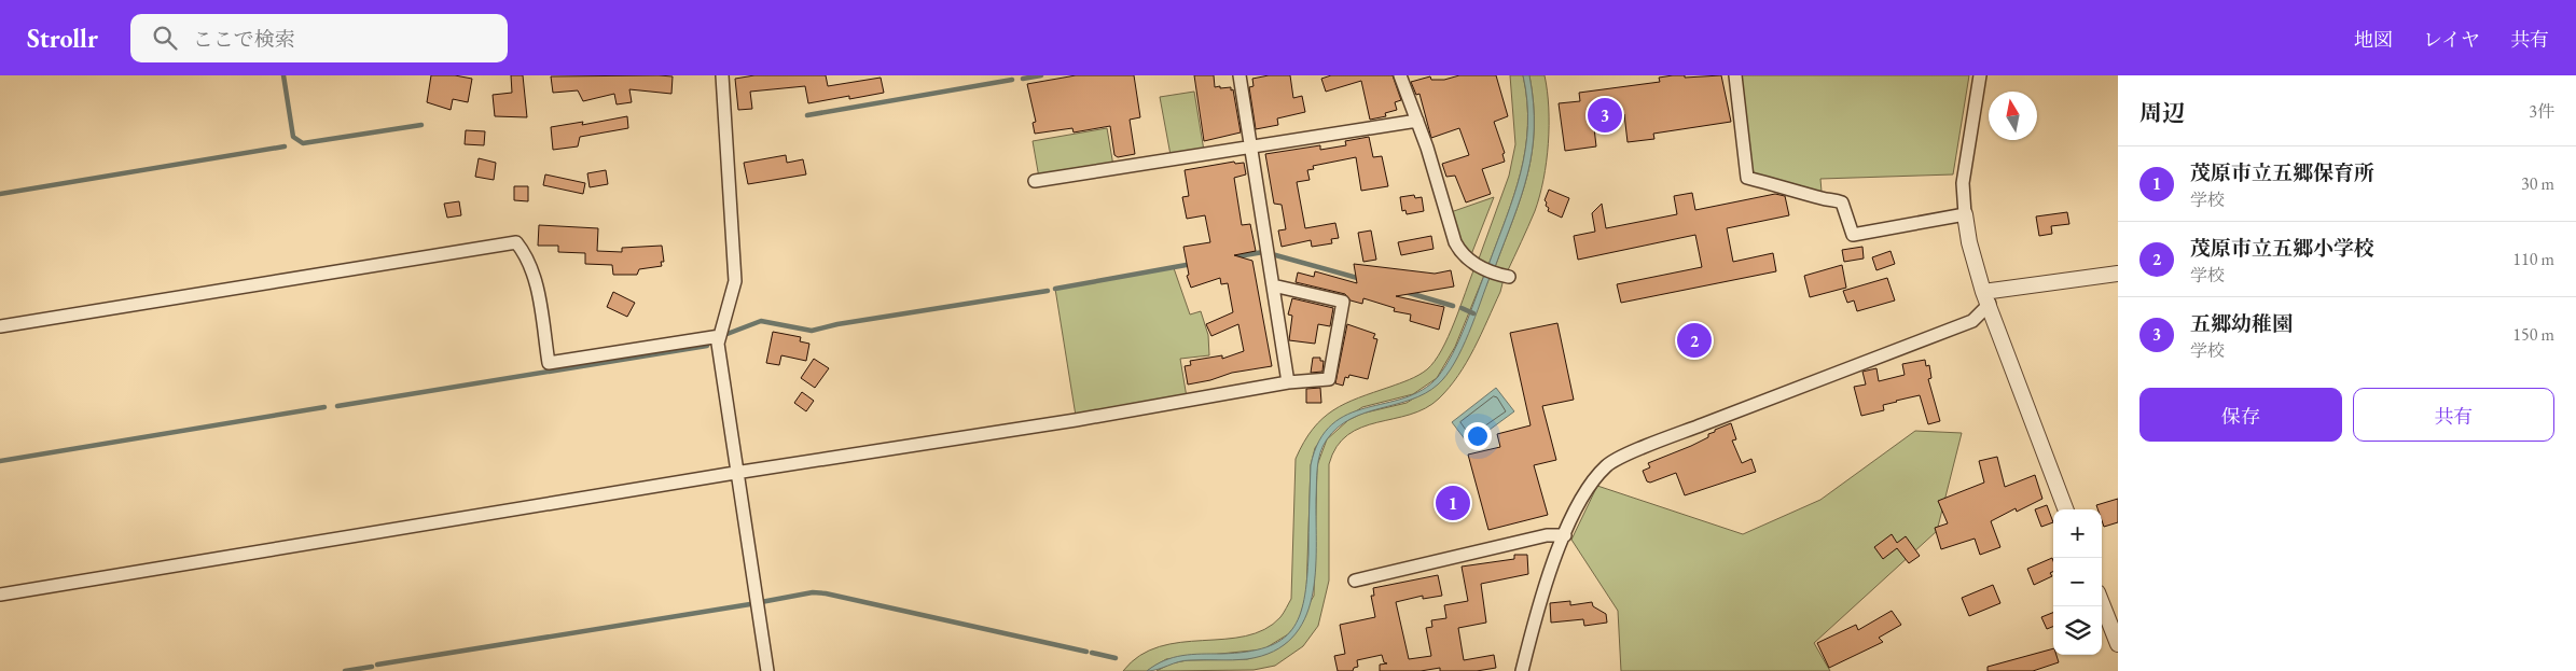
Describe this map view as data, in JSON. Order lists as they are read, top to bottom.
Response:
{
  "north": "top",
  "page": {
    "header": "Strollr",
    "search": "ここで検索",
    "nav": ["地図", "レイヤ", "共有"],
    "heading": ["周辺", "3件"],
    "pins": ["3", "2", "1"],
    "list": [
      {
        "mark": "1",
        "name": "茂原市立五郷保育所",
        "note": "学校",
        "value": "30 m"
      },
      {
        "mark": "2",
        "name": "茂原市立五郷小学校",
        "note": "学校",
        "value": "110 m"
      },
      {
        "mark": "3",
        "name": "五郷幼稚園",
        "note": "学校",
        "value": "150 m"
      }
    ],
    "buttons": ["保存", "共有"],
    "map_buttons": ["+", "−"]
  }
}
